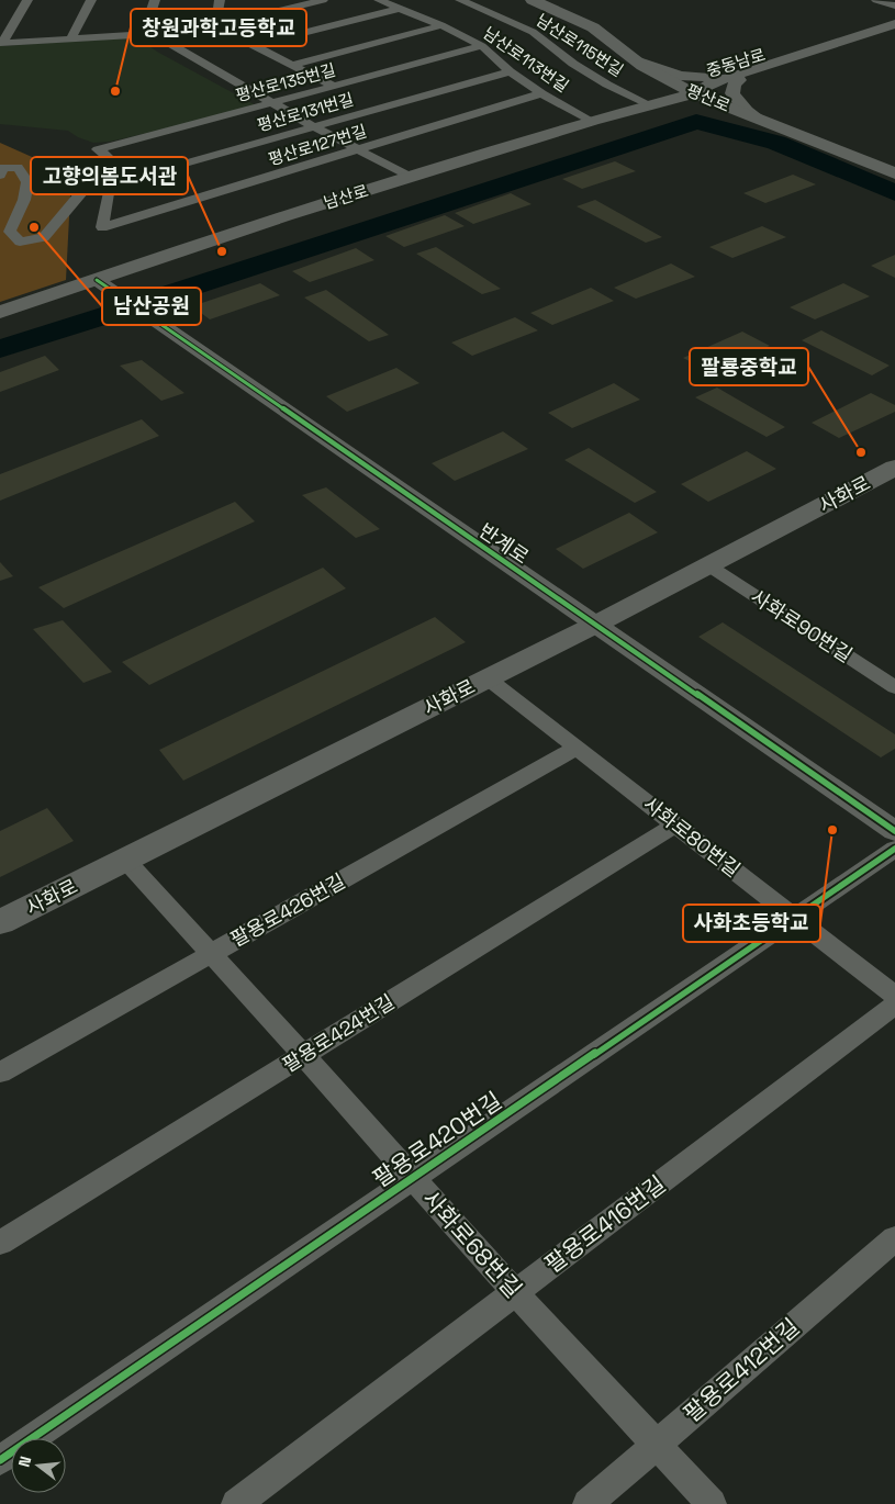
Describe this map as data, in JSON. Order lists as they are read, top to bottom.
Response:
{
  "streets": {
    "main road": ["평산로", "남산로", "사화로"],
    "street": [
      "남산로115번길",
      "남산로113번길",
      "중동남로",
      "평산로135번길",
      "평산로131번길",
      "평산로127번길",
      "반계로",
      "사화로90번길",
      "사화로80번길",
      "팔용로426번길",
      "팔용로424번길",
      "팔용로420번길",
      "팔용로416번길",
      "사화로68번길",
      "팔용로412번길"
    ]
  },
  "crossings": [
    ["남산로115번길", "남산로"],
    ["남산로113번길", "평산로135번길"],
    ["남산로113번길", "평산로131번길"],
    ["남산로113번길", "평산로127번길"],
    ["남산로113번길", "남산로"],
    ["중동남로", "평산로"],
    ["중동남로", "남산로"],
    ["평산로", "남산로"],
    ["평산로131번길", "평산로127번길"],
    ["남산로", "반계로"],
    ["사화로", "반계로"],
    ["사화로", "사화로90번길"],
    ["사화로", "사화로80번길"],
    ["사화로", "사화로68번길"],
    ["사화로80번길", "팔용로426번길"],
    ["사화로80번길", "팔용로424번길"],
    ["사화로80번길", "팔용로420번길"],
    ["팔용로426번길", "사화로68번길"],
    ["팔용로424번길", "사화로68번길"],
    ["팔용로420번길", "사화로68번길"],
    ["팔용로416번길", "사화로68번길"],
    ["사화로68번길", "팔용로412번길"]
  ],
  "places": [
    "창원과학고등학교",
    "남산공원",
    "고향의봄도서관",
    "팔룡중학교",
    "사화초등학교"
  ],
  "north": "left"
}
